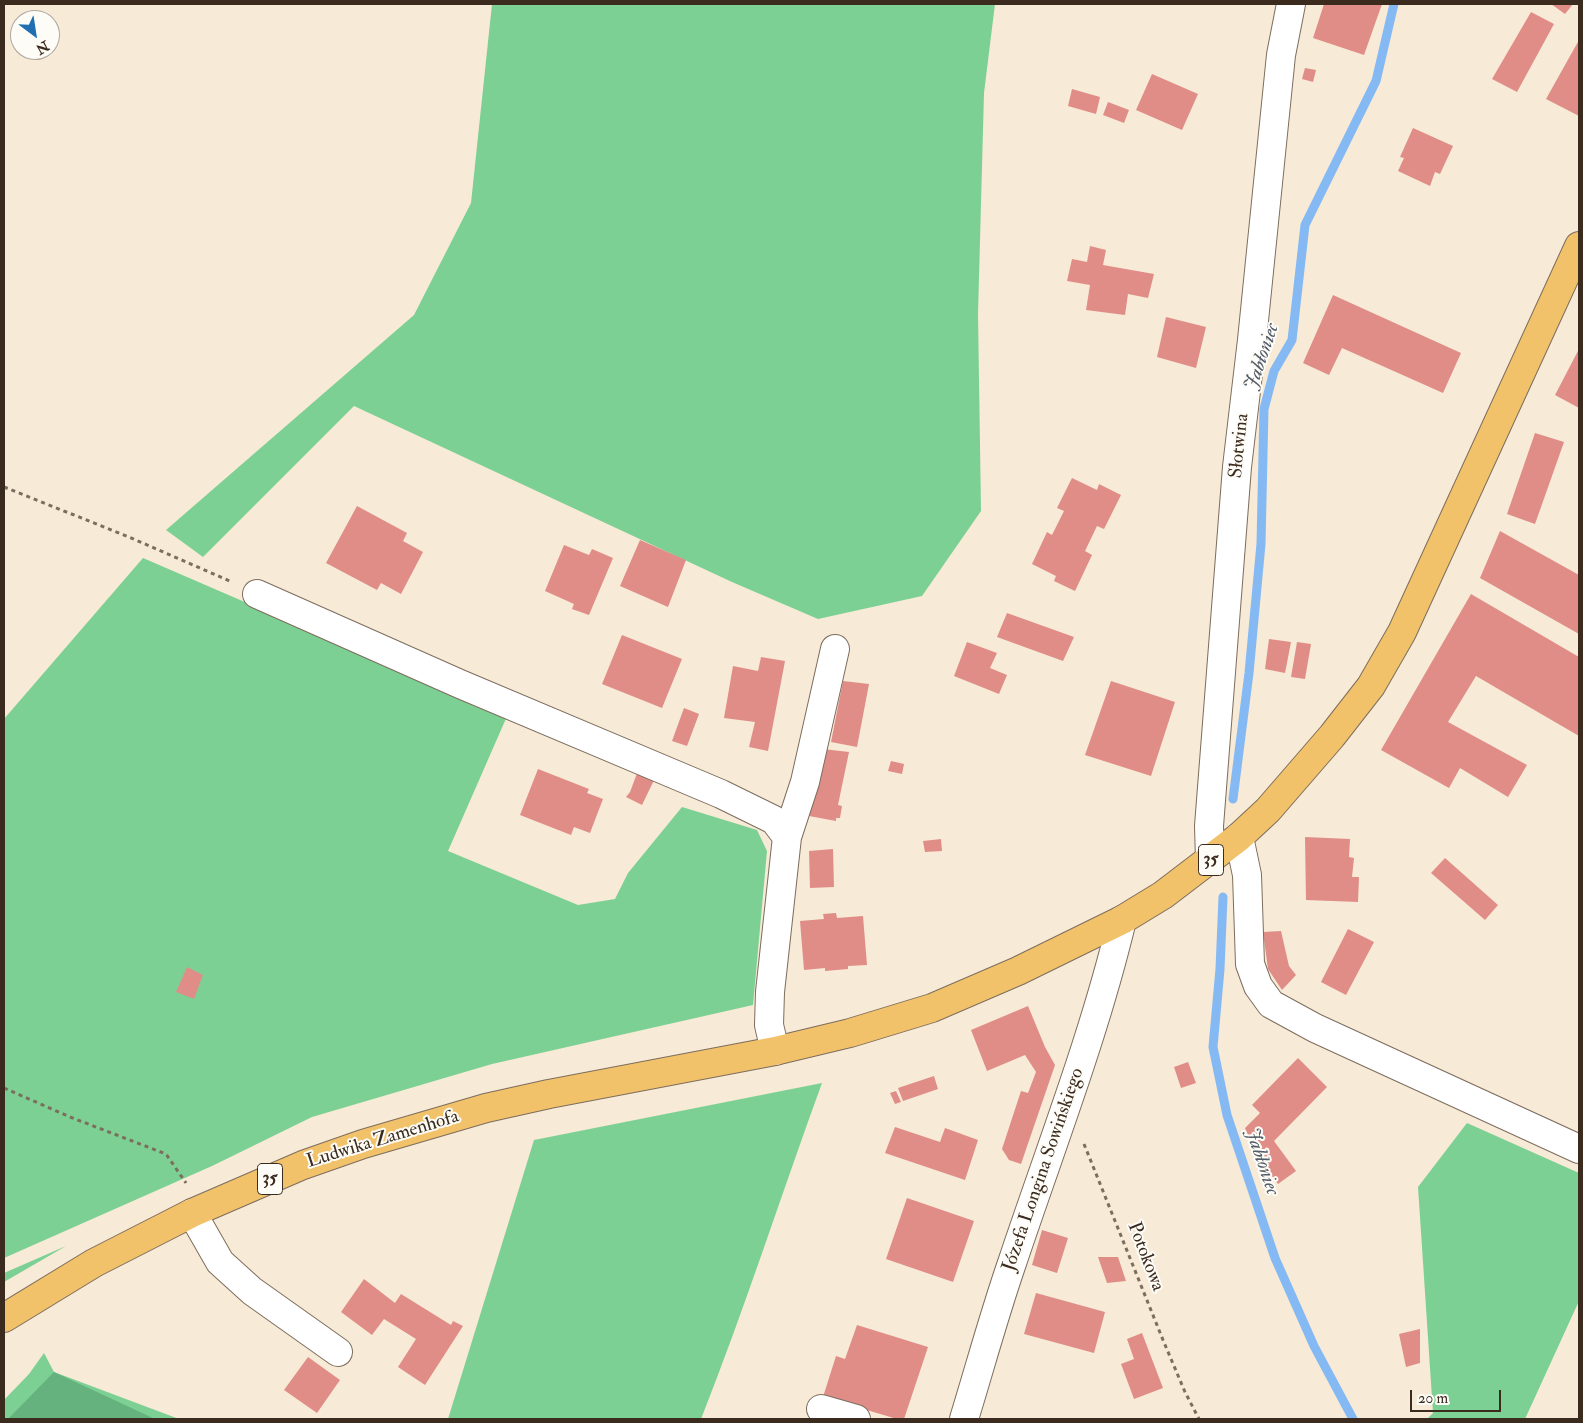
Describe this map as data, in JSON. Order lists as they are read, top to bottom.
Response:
{
  "streets": {
    "main road": ["35", "Ludwika Zamenhofa"],
    "street": ["Słotwina", "Józefa Longina Sowińskiego"],
    "path": ["Potokowa"]
  },
  "crossings": [
    ["Słotwina", "35"],
    ["35", "Ludwika Zamenhofa"],
    ["35", "Józefa Longina Sowińskiego"],
    ["Józefa Longina Sowińskiego", "Potokowa"]
  ],
  "water": ["Jabłoniec"],
  "scale_bar": "20 m",
  "north": "bottom right"
}
